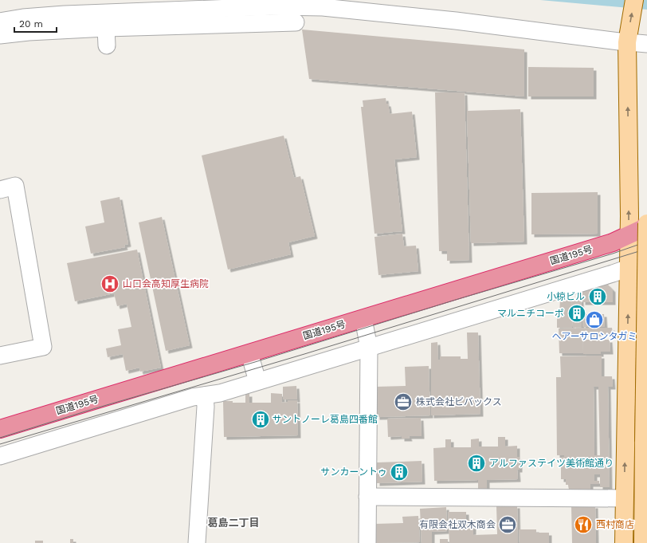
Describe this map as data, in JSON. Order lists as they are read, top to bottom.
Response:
{
  "streets": {
    "highway": ["国道195号"]
  },
  "districts": ["葛島二丁目"],
  "places": {
    "hospital": ["山口会高知厚生病院"],
    "building": [
      "小椋ビル",
      "マルニチコーポ",
      "サントノーレ葛島四番館",
      "アルファステイツ美術館通り",
      "サンカーントゥ"
    ],
    "shop": ["ヘアーサロンタガミ"],
    "office": ["株式会社ビバックス", "有限会社双木商会"],
    "restaurant": ["西村商店"]
  },
  "scale_bar": "20 m"
}
